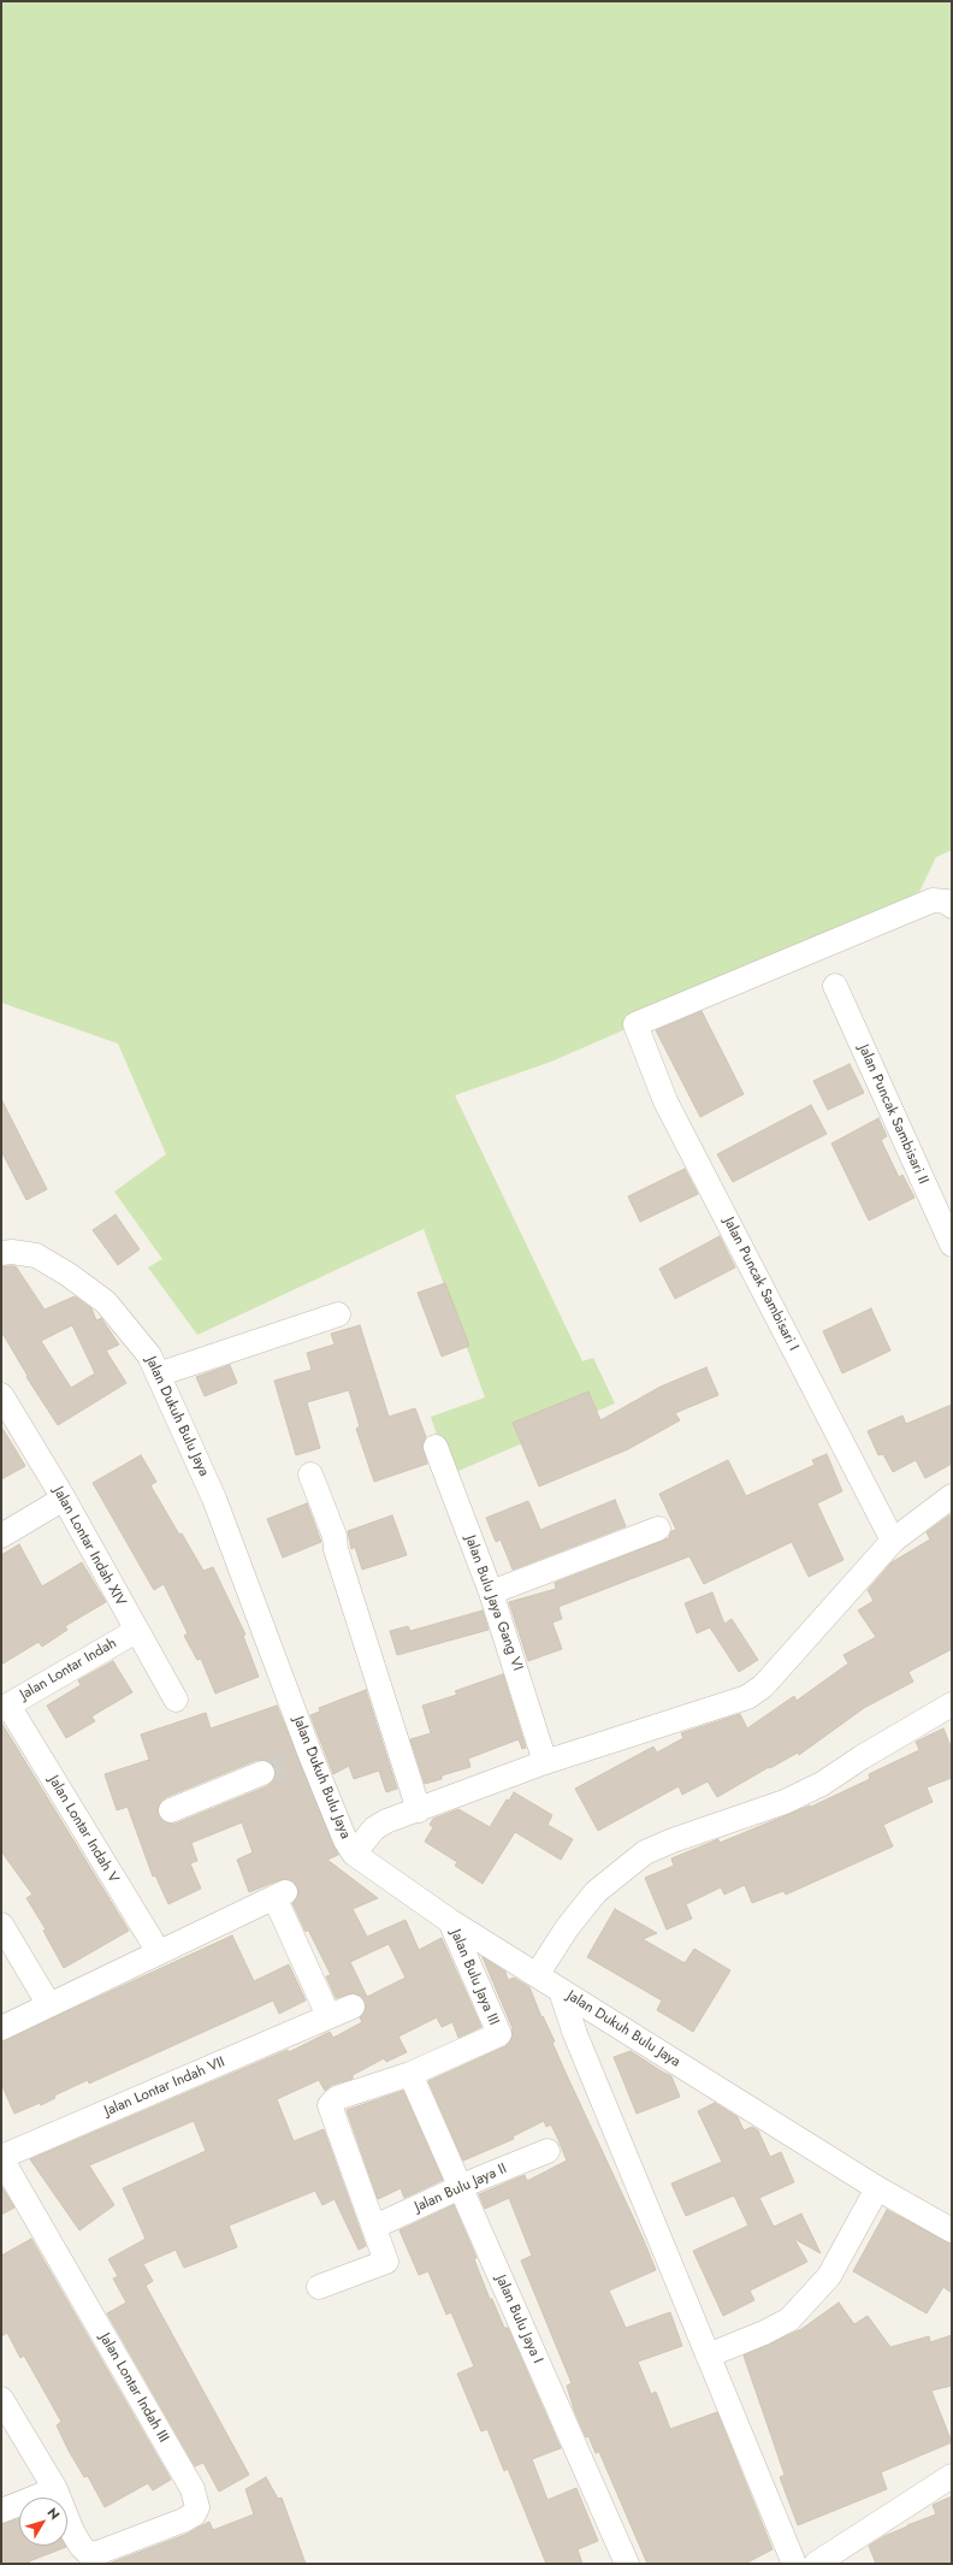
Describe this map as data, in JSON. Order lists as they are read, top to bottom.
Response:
{
  "streets": {
    "street": [
      "Jalan Puncak Sambisari II",
      "Jalan Puncak Sambisari I",
      "Jalan Dukuh Bulu Jaya",
      "Jalan Lontar Indah XIV",
      "Jalan Bulu Jaya Gang VI",
      "Jalan Lontar Indah",
      "Jalan Lontar Indah V",
      "Jalan Bulu Jaya III",
      "Jalan Lontar Indah VII",
      "Jalan Bulu Jaya II",
      "Jalan Bulu Jaya I",
      "Jalan Lontar Indah III"
    ]
  },
  "crossings": [
    ["Jalan Dukuh Bulu Jaya", "Jalan Bulu Jaya III"],
    ["Jalan Lontar Indah XIV", "Jalan Lontar Indah"],
    ["Jalan Lontar Indah", "Jalan Lontar Indah V"],
    ["Jalan Bulu Jaya III", "Jalan Bulu Jaya I"],
    ["Jalan Lontar Indah VII", "Jalan Lontar Indah III"],
    ["Jalan Bulu Jaya II", "Jalan Bulu Jaya I"]
  ],
  "north": "top right"
}
